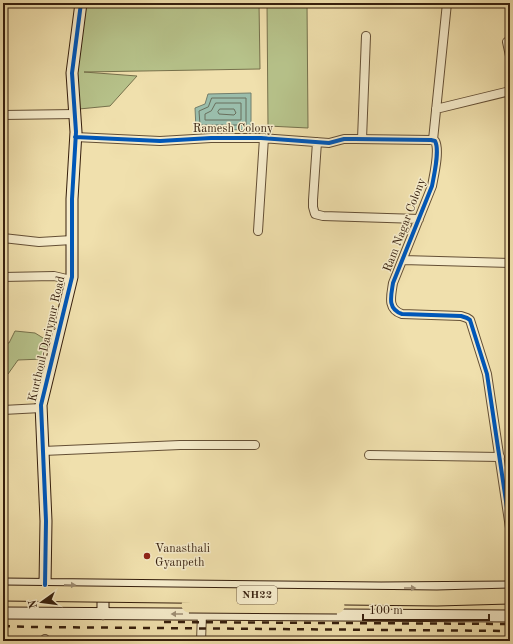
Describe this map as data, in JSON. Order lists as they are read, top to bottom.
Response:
{
  "streets": {
    "highway": ["NH22"],
    "street": ["Ramesh Colony", "Ram Nagar Colony", "Kurthoul-Dariypur Road"]
  },
  "crossings": [
    ["Ramesh Colony", "Ram Nagar Colony"],
    ["Ramesh Colony", "Kurthoul-Dariypur Road"]
  ],
  "places": ["Vanasthali Gyanpeth"],
  "scale_bar": "100 m",
  "north": "left"
}
